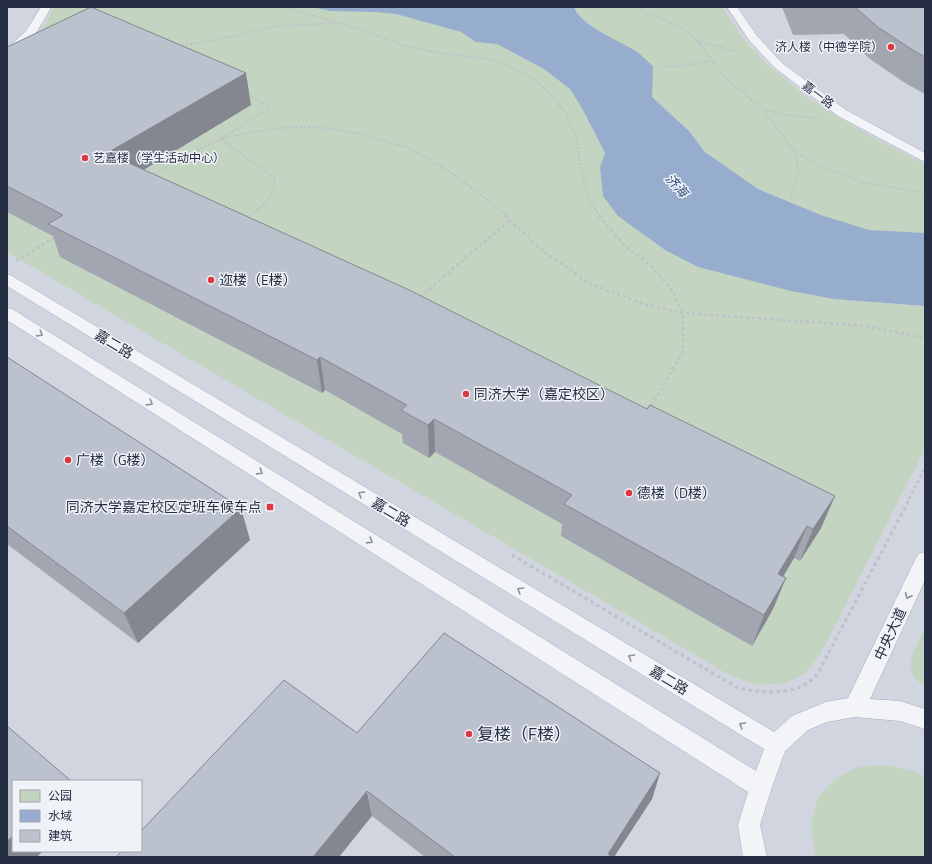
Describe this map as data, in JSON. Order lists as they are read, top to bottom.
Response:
{
  "streets": {
    "lane": ["嘉一路", "嘉二路", "中央大道"]
  },
  "one_way": ["中央大道"],
  "water": ["济海"],
  "places": {
    "other": [
      "济人楼（中德学院）",
      "艺嘉楼（学生活动中心）",
      "迩楼（E楼）",
      "同济大学（嘉定校区）",
      "广楼（G楼）",
      "德楼（D楼）",
      "复楼（F楼）"
    ],
    "transit": ["同济大学嘉定校区定班车候车点"]
  },
  "legend": ["公园", "水域", "建筑"]
}
